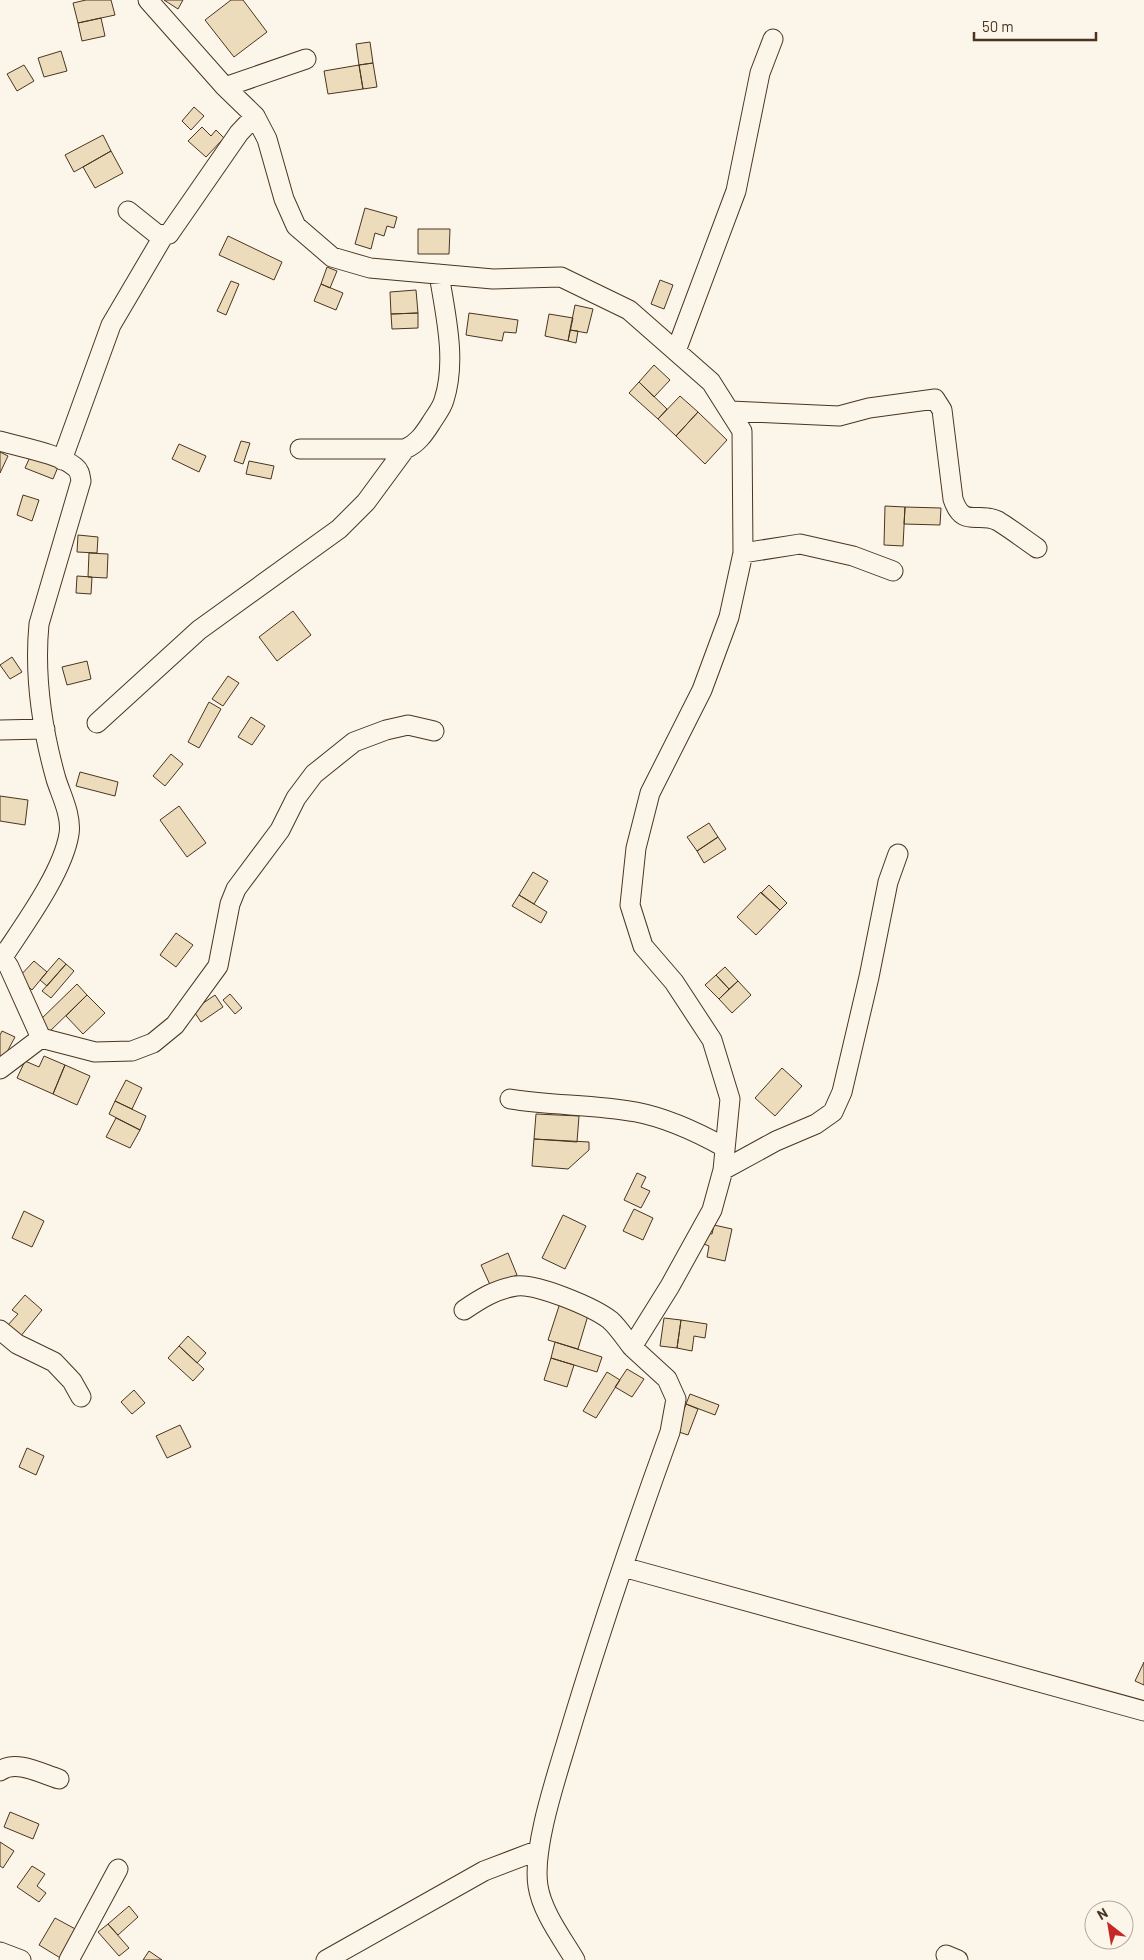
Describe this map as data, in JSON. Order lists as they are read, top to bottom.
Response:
{
  "scale_bar": "50 m",
  "north": "top left"
}
